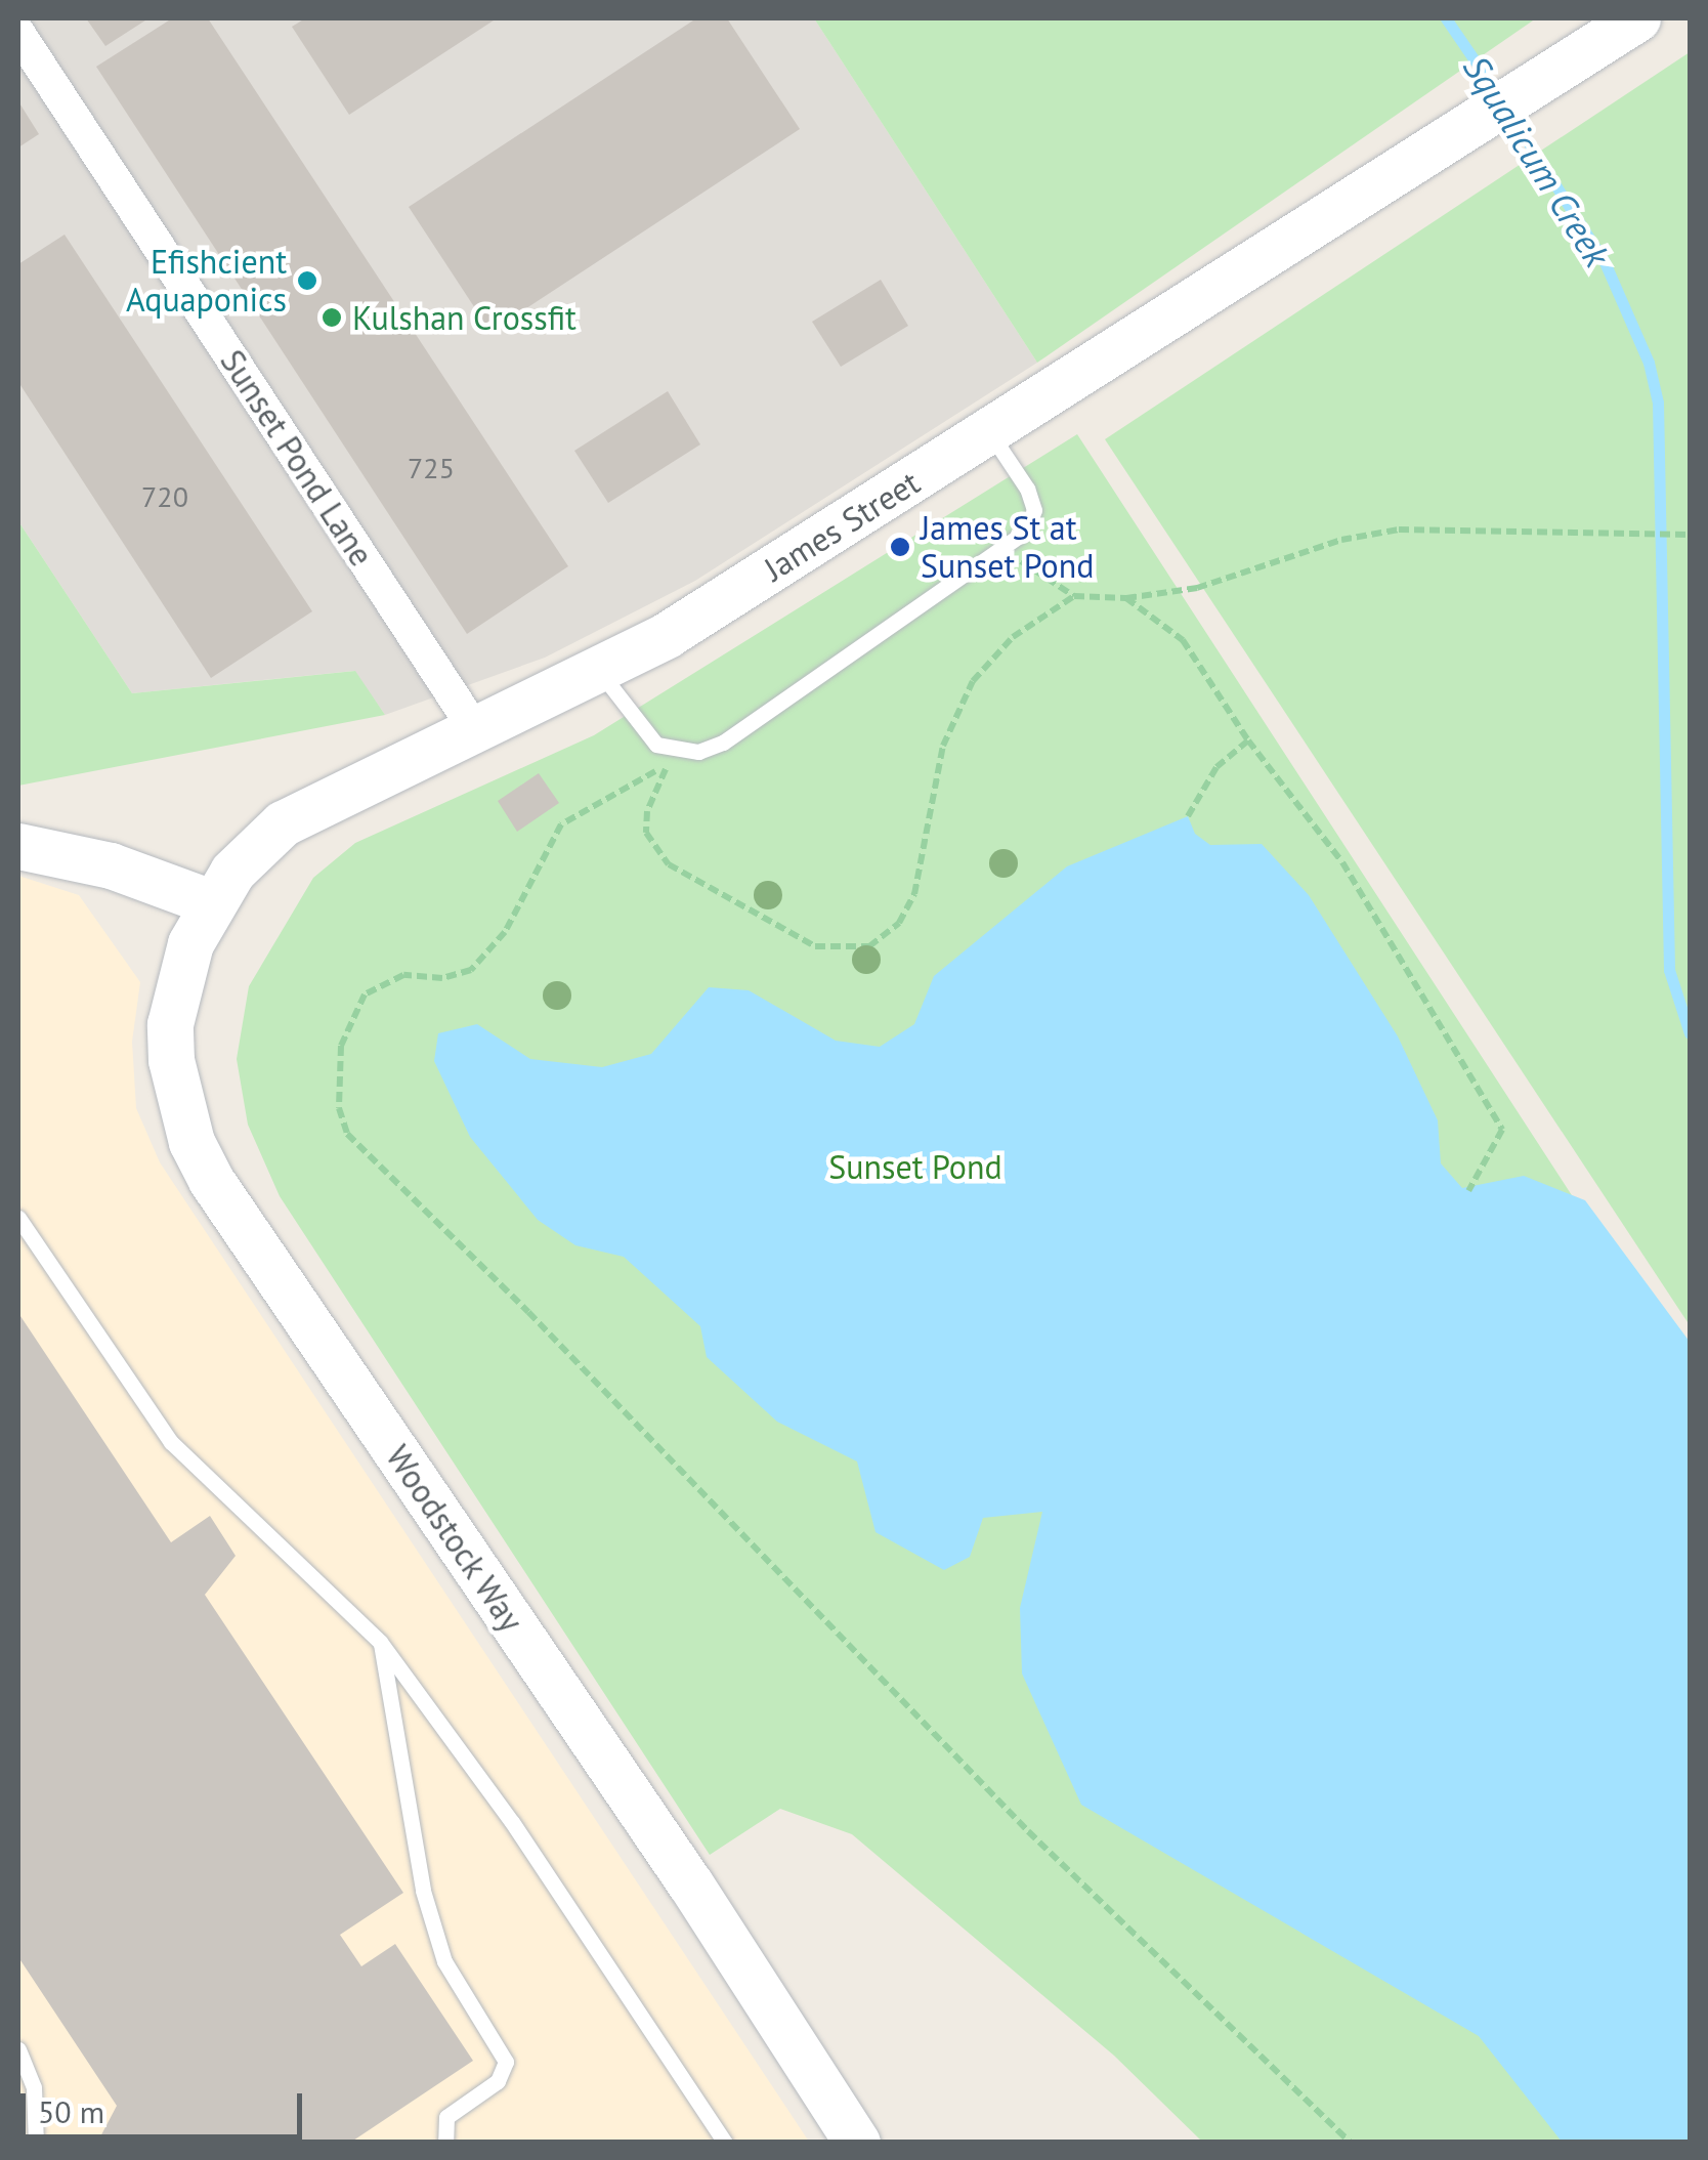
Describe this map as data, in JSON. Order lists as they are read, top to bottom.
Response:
{
  "streets": {
    "main road": ["James Street", "Woodstock Way"],
    "street": ["Sunset Pond Lane"]
  },
  "crossings": [
    ["Sunset Pond Lane", "James Street"],
    ["James Street", "Woodstock Way"]
  ],
  "water": ["Squalicum Creek"],
  "parks": ["Sunset Pond"],
  "places": ["Efishcient Aquaponics", "Kulshan Crossfit", "James St at Sunset Pond"],
  "house_numbers": ["725", "720"],
  "scale_bar": "50 m"
}
